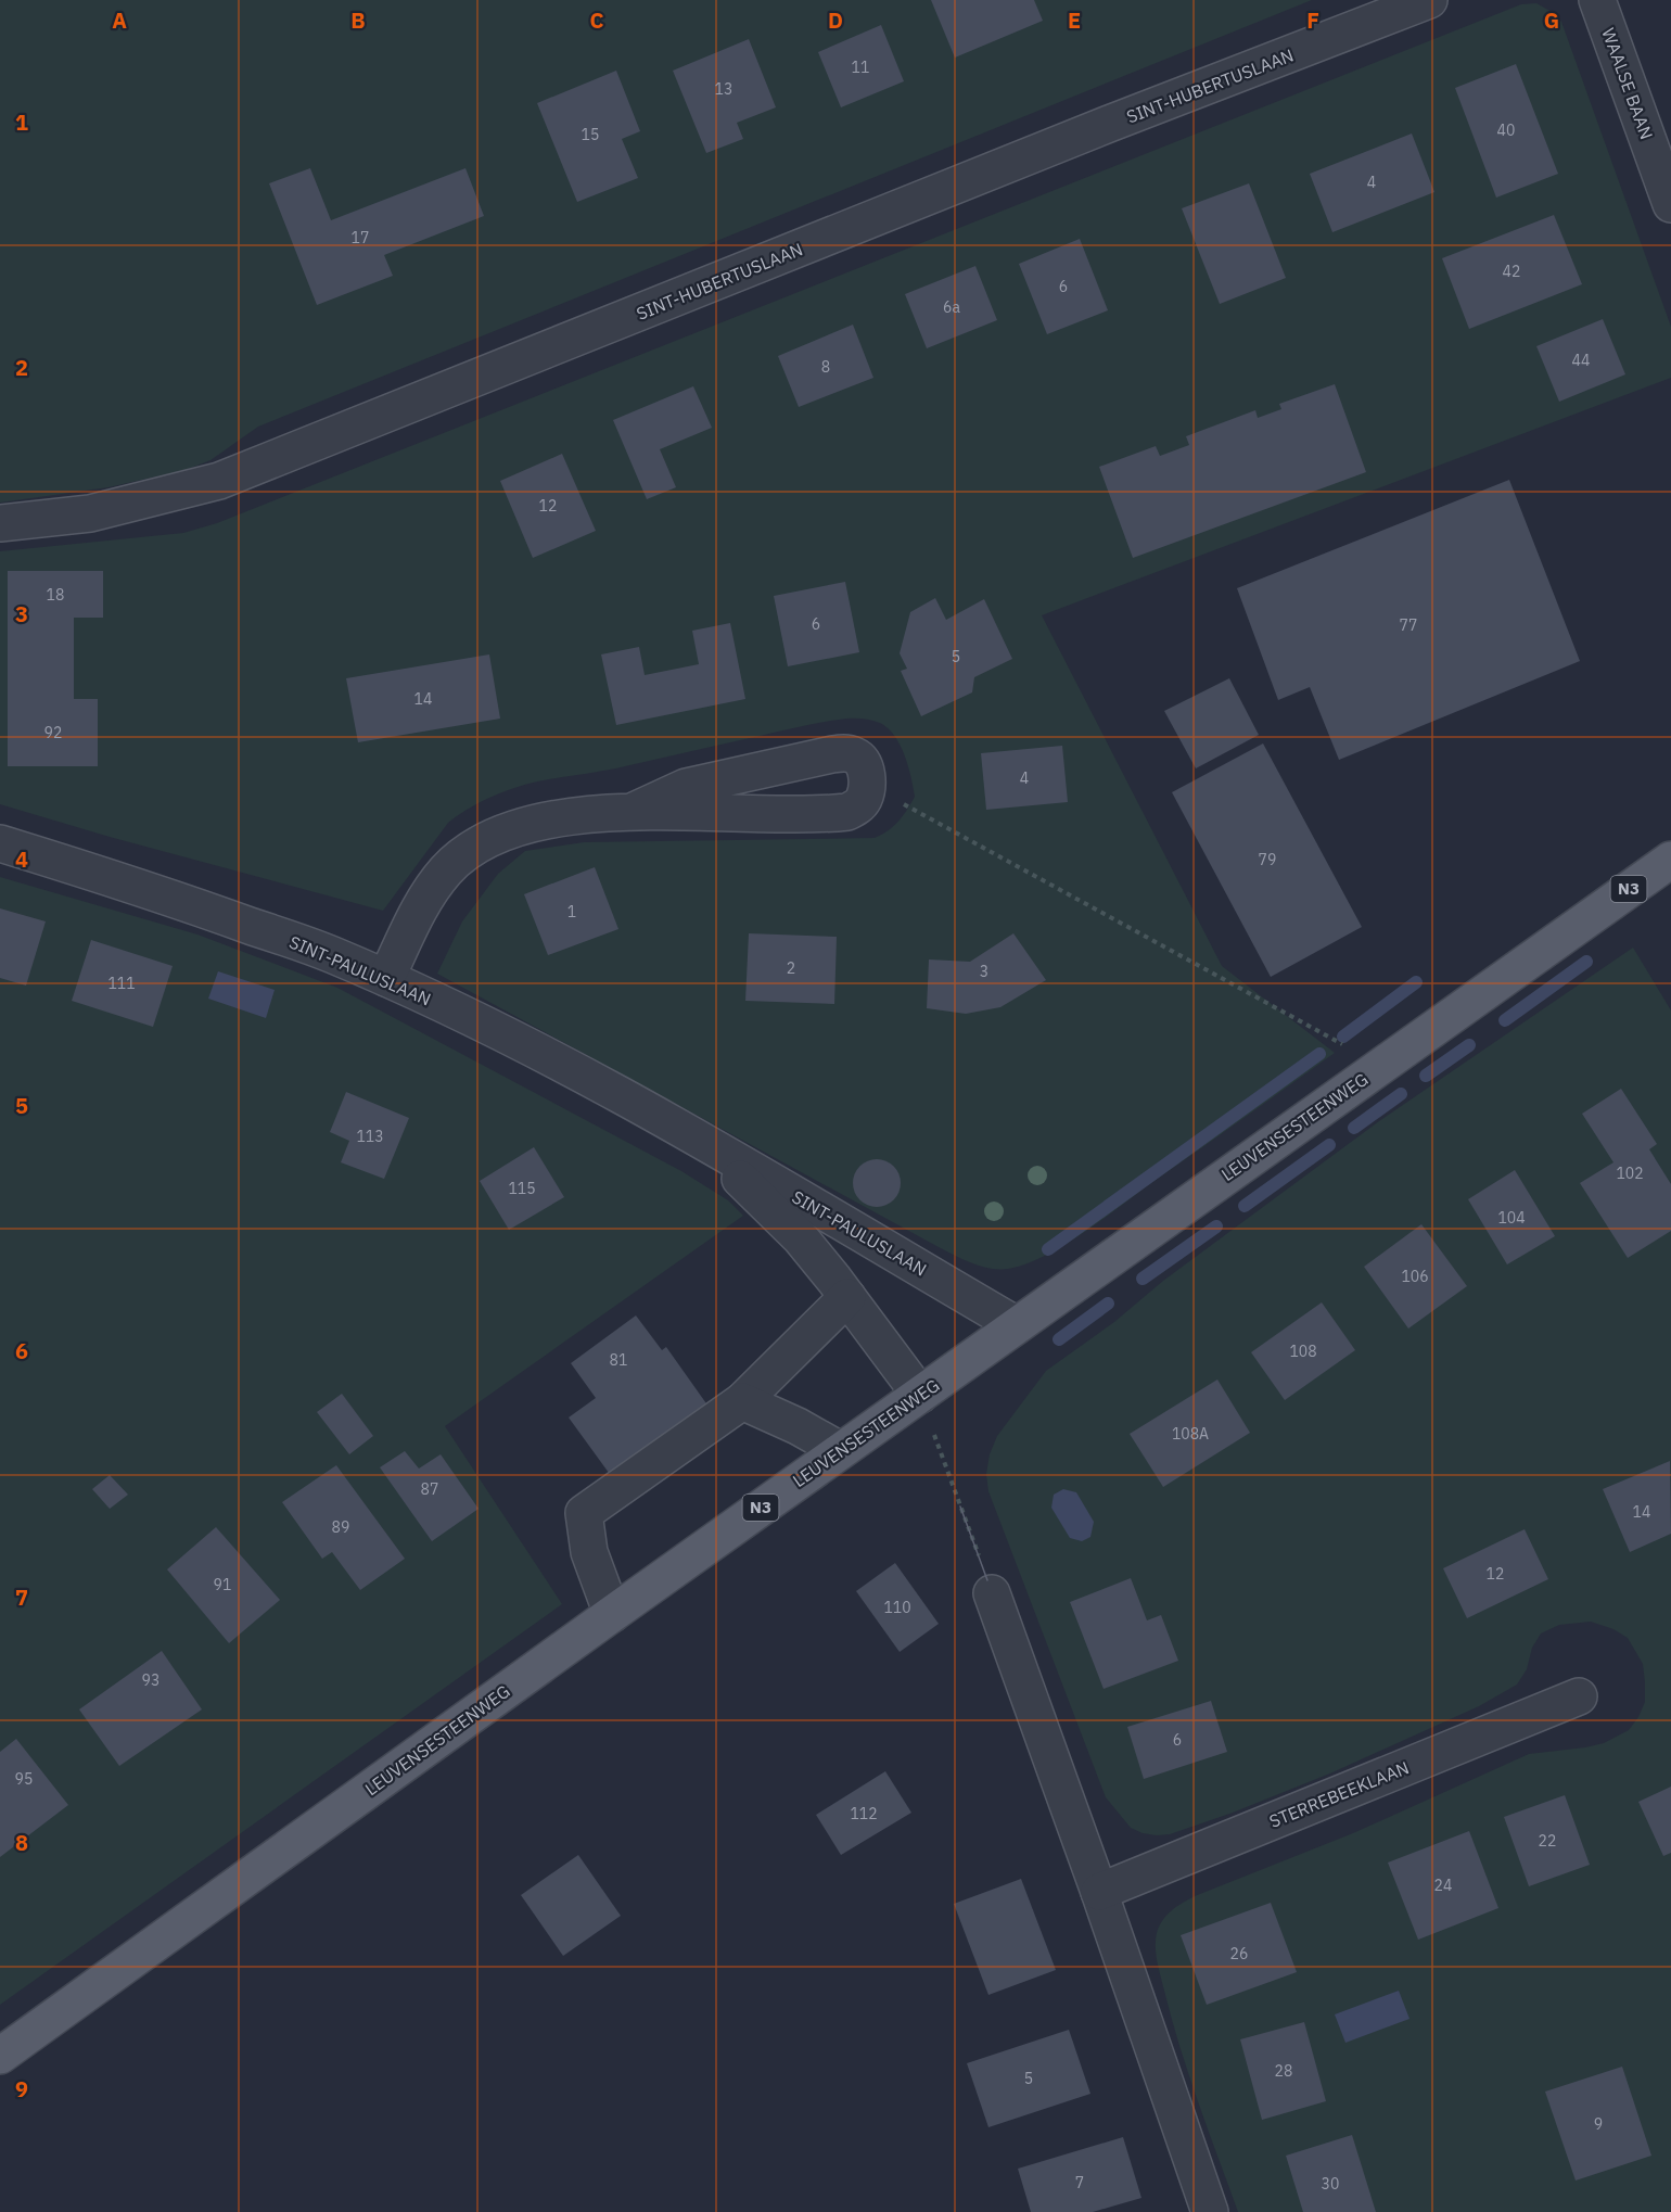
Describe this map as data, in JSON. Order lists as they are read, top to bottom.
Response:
{
  "streets": {
    "main road": ["N3", "LEUVENSESTEENWEG"],
    "street": [
      "WAALSE BAAN",
      "SINT-HUBERTUSLAAN",
      "SINT-PAULUSLAAN",
      "STERREBEEKLAAN"
    ]
  },
  "crossings": [
    ["SINT-PAULUSLAAN", "LEUVENSESTEENWEG"]
  ],
  "house_numbers": [
    "11",
    "13",
    "40",
    "15",
    "4",
    "17",
    "42",
    "6",
    "6a",
    "44",
    "8",
    "12",
    "18",
    "6",
    "77",
    "5",
    "14",
    "92",
    "4",
    "79",
    "1",
    "2",
    "3",
    "111",
    "113",
    "102",
    "115",
    "104",
    "106",
    "108",
    "81",
    "108A",
    "87",
    "14",
    "89",
    "12",
    "91",
    "110",
    "93",
    "6",
    "95",
    "112",
    "22",
    "24",
    "26",
    "28",
    "5",
    "9",
    "7",
    "30"
  ],
  "grid": {
    "columns": [
      "A",
      "B",
      "C",
      "D",
      "E",
      "F",
      "G"
    ],
    "rows": [
      "1",
      "2",
      "3",
      "4",
      "5",
      "6",
      "7",
      "8",
      "9"
    ]
  }
}
